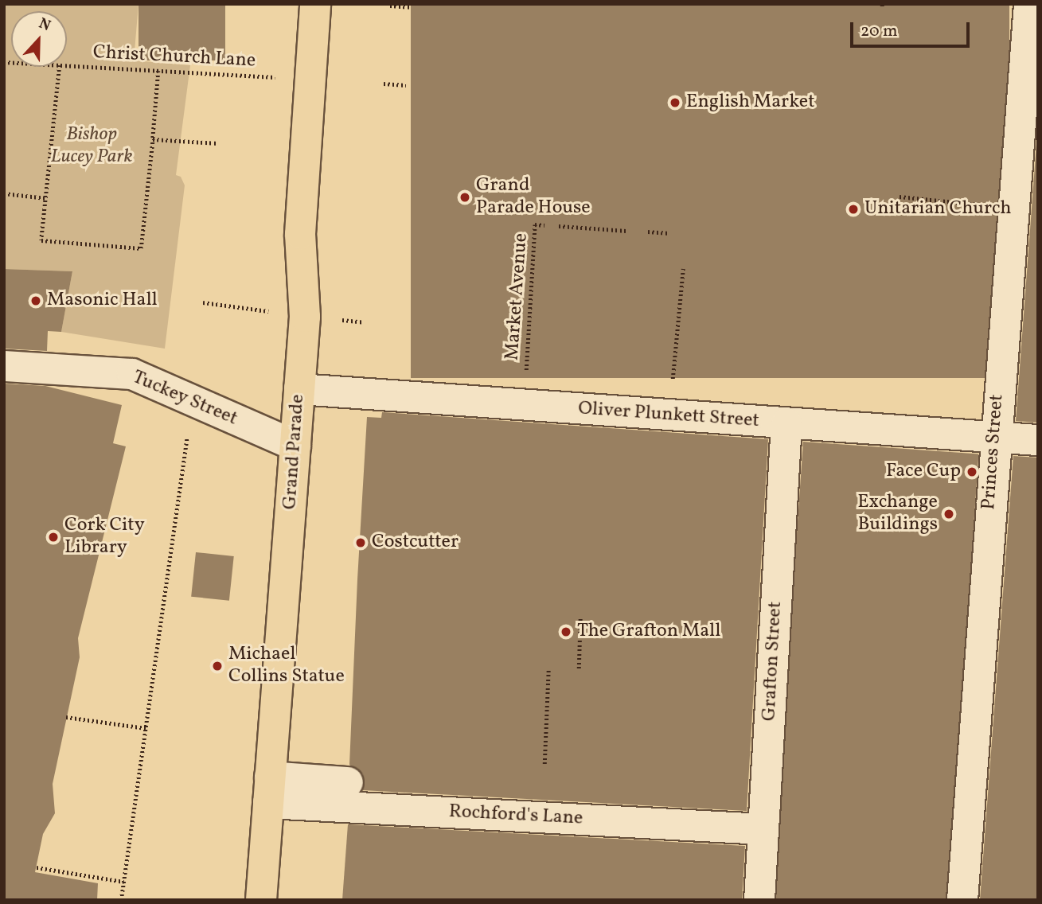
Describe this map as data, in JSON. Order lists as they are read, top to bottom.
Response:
{
  "streets": {
    "main road": ["Grand Parade"],
    "street": [
      "Tuckey Street",
      "Oliver Plunkett Street",
      "Princes Street",
      "Grafton Street",
      "Rochford's Lane"
    ],
    "path": ["Christ Church Lane", "Market Avenue"]
  },
  "crossings": [
    ["Christ Church Lane", "Grand Parade"],
    ["Tuckey Street", "Grand Parade"],
    ["Oliver Plunkett Street", "Grand Parade"],
    ["Oliver Plunkett Street", "Princes Street"],
    ["Oliver Plunkett Street", "Grafton Street"],
    ["Grand Parade", "Rochford's Lane"],
    ["Grafton Street", "Rochford's Lane"]
  ],
  "parks": ["Bishop Lucey Park"],
  "places": [
    "English Market",
    "Grand Parade House",
    "Unitarian Church",
    "Masonic Hall",
    "Face Cup",
    "Exchange Buildings",
    "Cork City Library",
    "Costcutter",
    "The Grafton Mall",
    "Michael Collins Statue"
  ],
  "scale_bar": "20 m",
  "north": "top"
}
